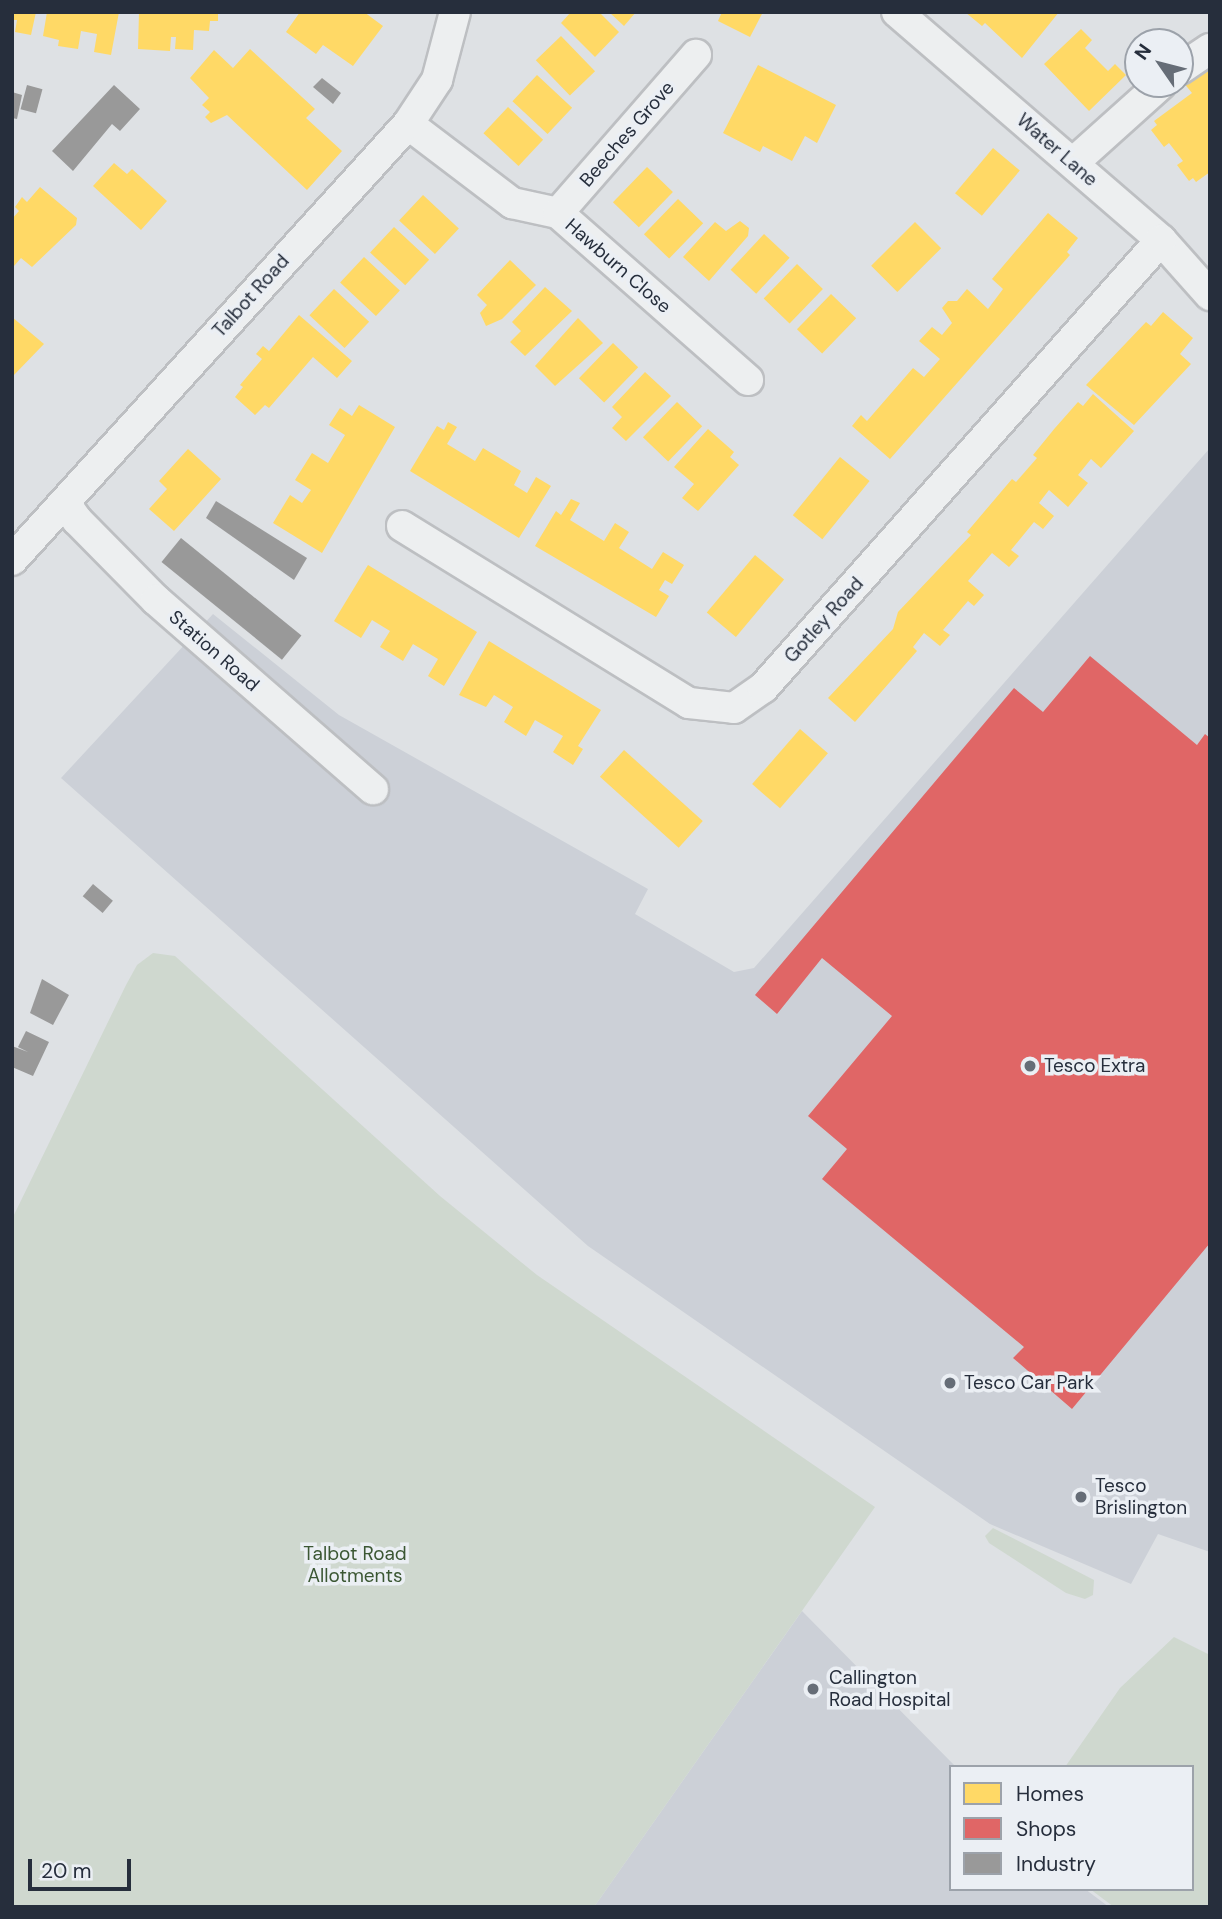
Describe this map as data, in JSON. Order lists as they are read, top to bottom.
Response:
{
  "streets": {
    "street": [
      "Beeches Grove",
      "Water Lane",
      "Hawburn Close",
      "Talbot Road",
      "Gotley Road",
      "Station Road"
    ]
  },
  "crossings": [
    ["Beeches Grove", "Hawburn Close"],
    ["Water Lane", "Gotley Road"],
    ["Hawburn Close", "Talbot Road"],
    ["Talbot Road", "Station Road"]
  ],
  "parks": ["Talbot Road Allotments"],
  "places": [
    "Tesco Extra",
    "Tesco Car Park",
    "Tesco Brislington",
    "Callington Road Hospital"
  ],
  "legend": ["Homes", "Shops", "Industry"],
  "scale_bar": "20 m",
  "north": "top left"
}
